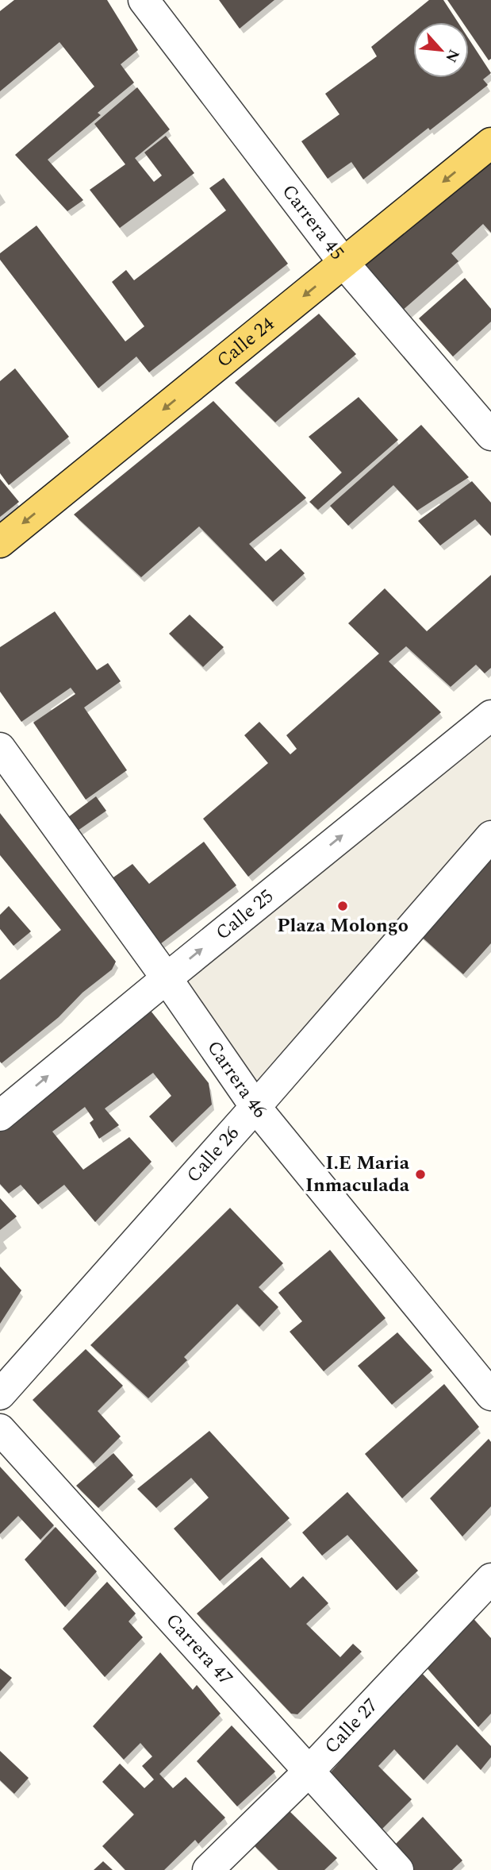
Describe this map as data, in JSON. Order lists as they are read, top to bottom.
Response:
{
  "streets": {
    "main road": ["Calle 24"],
    "street": [
      "Carrera 45",
      "Calle 25",
      "Carrera 46",
      "Calle 26",
      "Carrera 47",
      "Calle 27"
    ]
  },
  "crossings": [
    ["Carrera 45", "Calle 24"],
    ["Calle 25", "Carrera 46"],
    ["Carrera 46", "Calle 26"],
    ["Carrera 47", "Calle 27"]
  ],
  "one_way": ["Calle 24", "Calle 25"],
  "places": ["Plaza Molongo", "I.E Maria Inmaculada"],
  "north": "bottom right"
}
